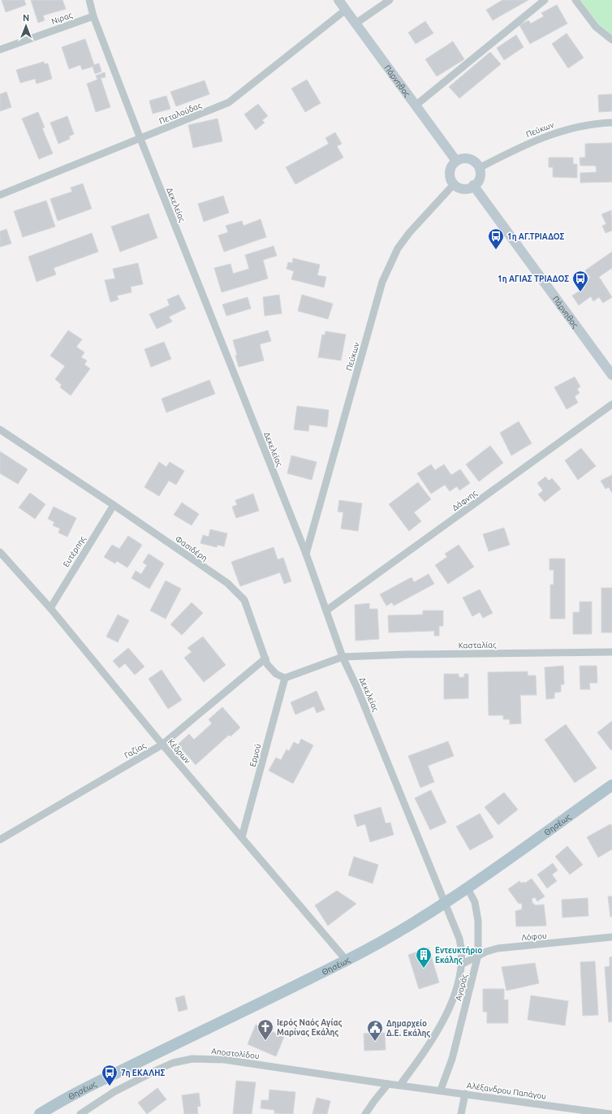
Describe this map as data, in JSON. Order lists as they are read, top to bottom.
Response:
{
  "streets": {
    "main road": ["Θησέως"],
    "street": [
      "Νιρας",
      "Πάρνηθος",
      "Πεταλούδας",
      "Πεύκων",
      "Δεκελείας",
      "Δάφνης",
      "Φασιδέρη",
      "Ευτέρπης",
      "Κασταλίας",
      "Γαζίας",
      "Κέδρων",
      "Ερμού",
      "Λόφου",
      "Αγοράς",
      "Αποστολίδου",
      "Αλέξανδρου Παπάγου"
    ]
  },
  "crossings": [
    ["Νιρας", "Δεκελείας"],
    ["Πάρνηθος", "Πεταλούδας"],
    ["Πάρνηθος", "Πεύκων"],
    ["Πεταλούδας", "Δεκελείας"],
    ["Πεύκων", "Δεκελείας"],
    ["Δεκελείας", "Δάφνης"],
    ["Δεκελείας", "Κασταλίας"],
    ["Δεκελείας", "Θησέως"],
    ["Δεκελείας", "Αγοράς"],
    ["Φασιδέρη", "Ευτέρπης"],
    ["Φασιδέρη", "Γαζίας"],
    ["Φασιδέρη", "Ερμού"],
    ["Ευτέρπης", "Κέδρων"],
    ["Γαζίας", "Κέδρων"],
    ["Κέδρων", "Ερμού"],
    ["Κέδρων", "Θησέως"],
    ["Θησέως", "Αγοράς"],
    ["Λόφου", "Αγοράς"],
    ["Αγοράς", "Αποστολίδου"],
    ["Αγοράς", "Αλέξανδρου Παπάγου"],
    ["Αποστολίδου", "Αλέξανδρου Παπάγου"]
  ],
  "places": {
    "bus stop": ["1η ΑΓ.ΤΡΙΑΔΟΣ", "1η ΑΓΙΑΣ ΤΡΙΑΔΟΣ", "7η ΕΚΑΛΗΣ"],
    "building": ["Εντευκτήριο Εκάλης"],
    "church": ["Ιερός Ναός Αγίας Μαρίνας Εκάλης"],
    "public building": ["Δημαρχείο Δ.Ε. Εκάλης"]
  },
  "north": "top"
}
